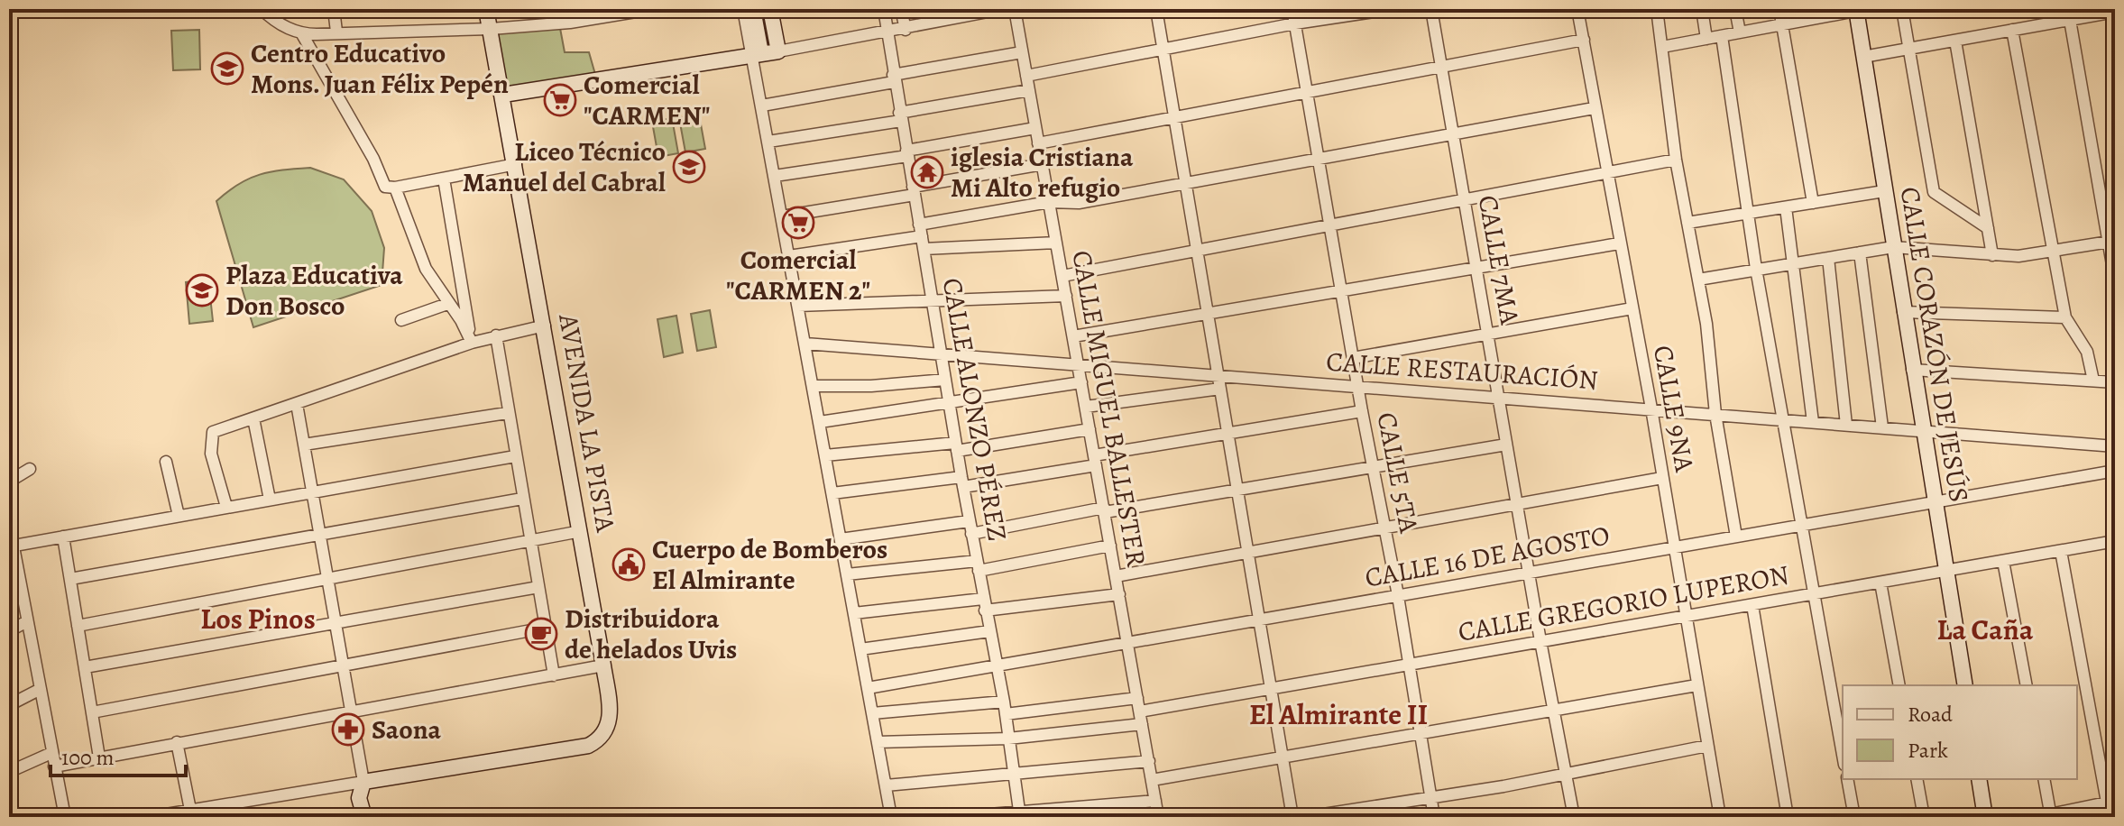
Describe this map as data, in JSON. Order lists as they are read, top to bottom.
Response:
{
  "streets": {
    "street": [
      "CALLE 7MA",
      "CALLE CORAZÓN DE JESÚS",
      "CALLE RESTAURACIÓN",
      "CALLE MIGUEL BALLESTER",
      "CALLE 9NA",
      "CALLE ALONZO PÉREZ",
      "AVENIDA LA PISTA",
      "CALLE 5TA",
      "CALLE 16 DE AGOSTO",
      "CALLE GREGORIO LUPERON"
    ]
  },
  "crossings": [
    ["CALLE 7MA", "CALLE RESTAURACIÓN"],
    ["CALLE 7MA", "CALLE 16 DE AGOSTO"],
    ["CALLE 7MA", "CALLE GREGORIO LUPERON"],
    ["CALLE CORAZÓN DE JESÚS", "CALLE RESTAURACIÓN"],
    ["CALLE CORAZÓN DE JESÚS", "CALLE 16 DE AGOSTO"],
    ["CALLE CORAZÓN DE JESÚS", "CALLE GREGORIO LUPERON"],
    ["CALLE RESTAURACIÓN", "CALLE MIGUEL BALLESTER"],
    ["CALLE RESTAURACIÓN", "CALLE 9NA"],
    ["CALLE RESTAURACIÓN", "CALLE ALONZO PÉREZ"],
    ["CALLE RESTAURACIÓN", "CALLE 5TA"],
    ["CALLE MIGUEL BALLESTER", "CALLE 16 DE AGOSTO"],
    ["CALLE MIGUEL BALLESTER", "CALLE GREGORIO LUPERON"],
    ["CALLE 9NA", "CALLE 16 DE AGOSTO"],
    ["CALLE 9NA", "CALLE GREGORIO LUPERON"],
    ["CALLE ALONZO PÉREZ", "CALLE 16 DE AGOSTO"],
    ["CALLE 5TA", "CALLE 16 DE AGOSTO"],
    ["CALLE 5TA", "CALLE GREGORIO LUPERON"]
  ],
  "districts": ["Los Pinos", "La Caña", "El Almirante II"],
  "places": {
    "school or university": ["Centro Educativo Mons. Juan Félix Pepén", "Liceo Técnico Manuel del Cabral", "Plaza Educativa Don Bosco"],
    "supermarket": ["Comercial \"CARMEN\"", "Comercial \"CARMEN 2\""],
    "temple": ["iglesia Cristiana Mi Alto refugio"],
    "public building": ["Cuerpo de Bomberos El Almirante"],
    "cafe": ["Distribuidora de helados Uvis"],
    "pharmacy": ["Saona"]
  },
  "legend": ["Road", "Park"],
  "scale_bar": "100 m"
}
